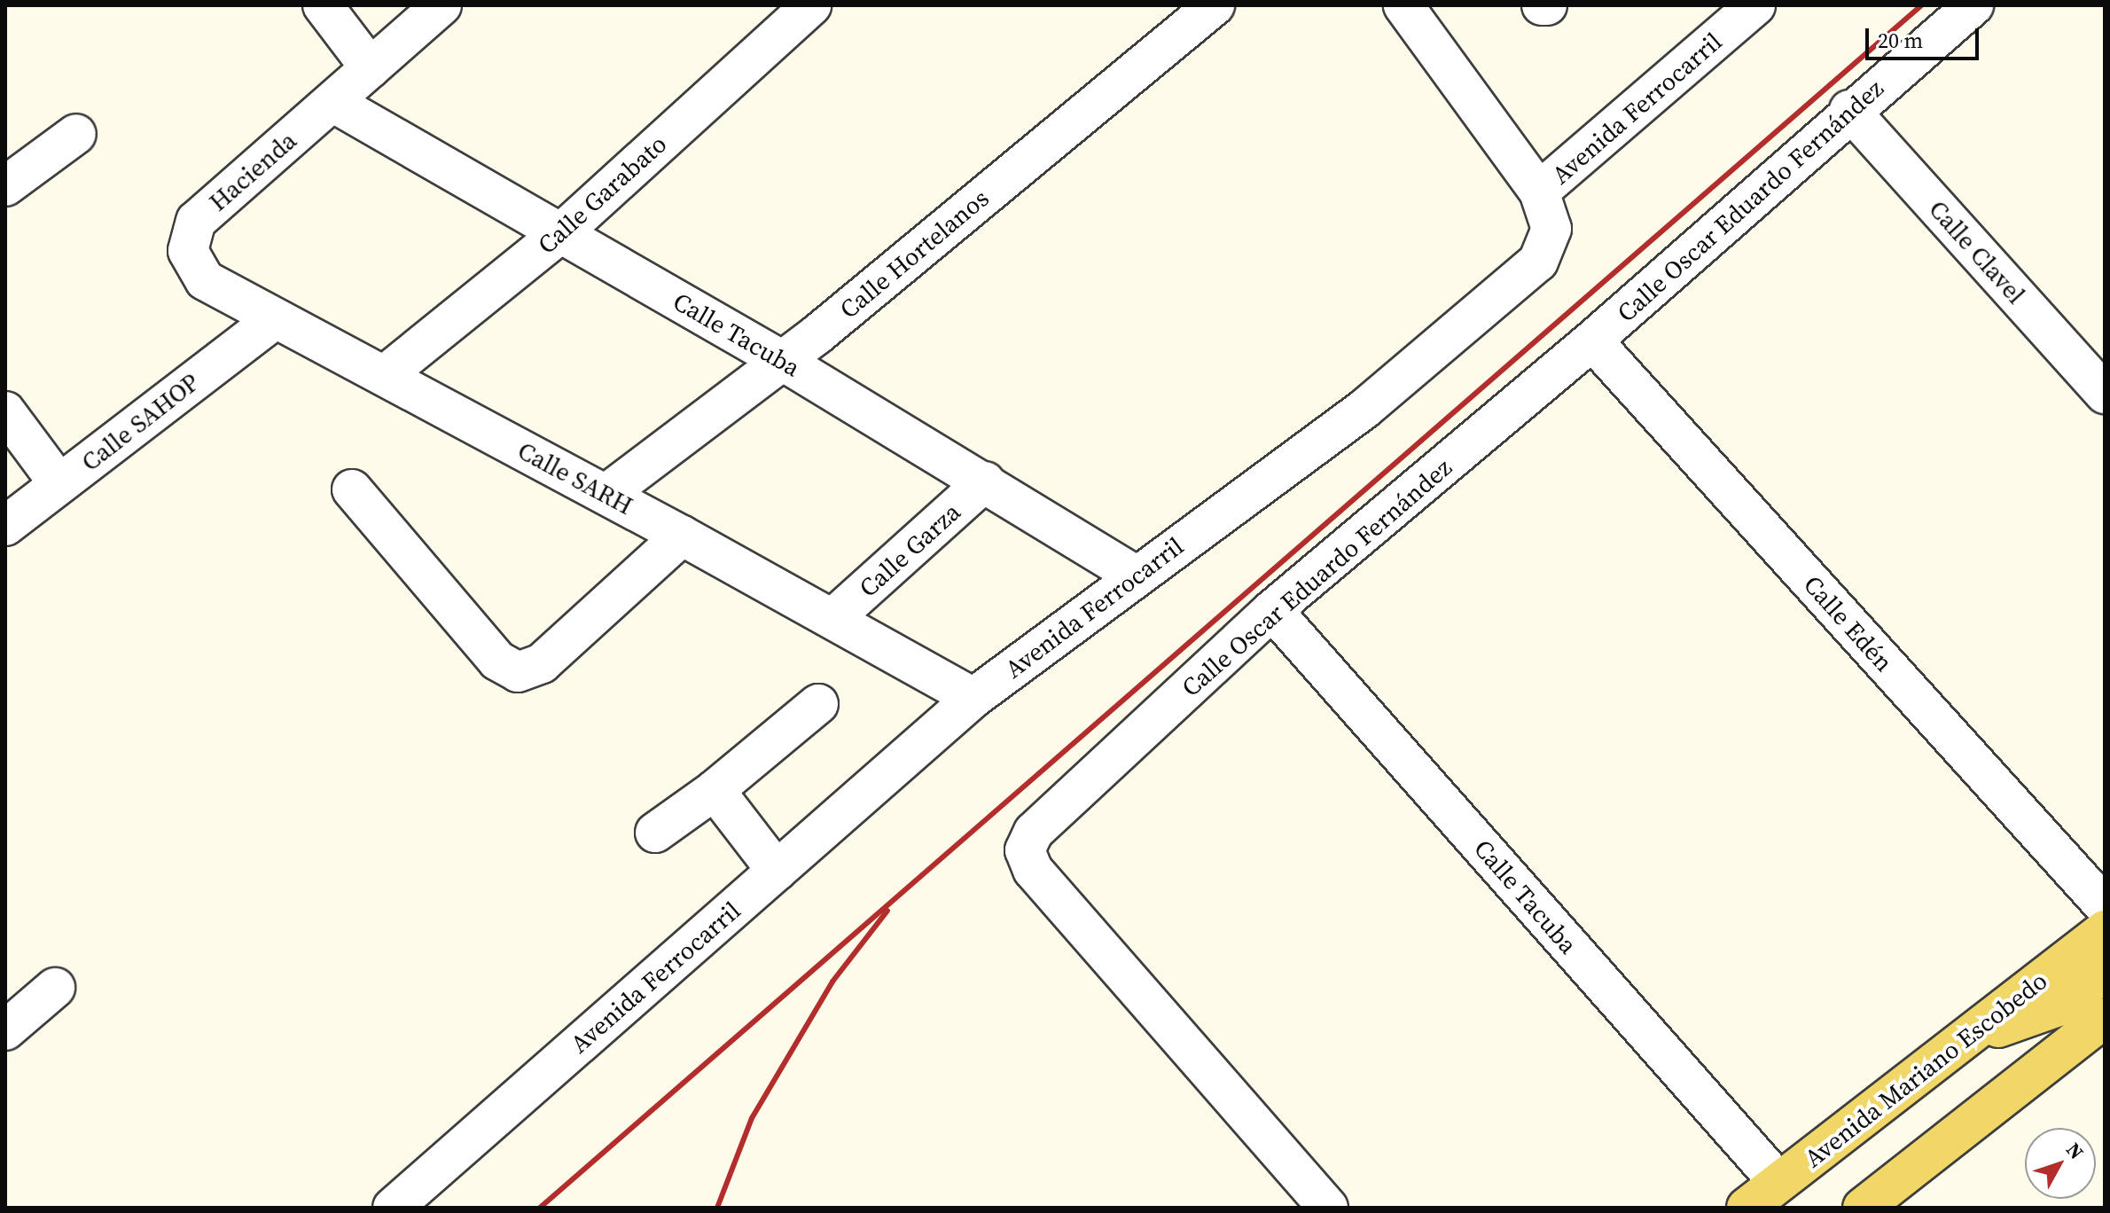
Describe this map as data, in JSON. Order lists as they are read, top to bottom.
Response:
{
  "streets": {
    "main road": ["Avenida Mariano Escobedo"],
    "street": [
      "Avenida Ferrocarril",
      "Hacienda",
      "Calle Garabato",
      "Calle Oscar Eduardo Fernández",
      "Calle Clavel",
      "Calle Hortelanos",
      "Calle Tacuba",
      "Calle SAHOP",
      "Calle SARH",
      "Calle Garza",
      "Calle Edén"
    ]
  },
  "crossings": [
    ["Avenida Ferrocarril", "Calle Tacuba"],
    ["Avenida Ferrocarril", "Calle SARH"],
    ["Hacienda", "Calle Tacuba"],
    ["Hacienda", "Calle SARH"],
    ["Calle Garabato", "Calle Tacuba"],
    ["Calle Garabato", "Calle SARH"],
    ["Calle Oscar Eduardo Fernández", "Calle Clavel"],
    ["Calle Oscar Eduardo Fernández", "Calle Tacuba"],
    ["Calle Oscar Eduardo Fernández", "Calle Edén"],
    ["Calle Hortelanos", "Calle Tacuba"],
    ["Calle Hortelanos", "Calle SARH"],
    ["Calle Tacuba", "Calle Garza"],
    ["Calle Tacuba", "Avenida Mariano Escobedo"],
    ["Calle SAHOP", "Calle SARH"],
    ["Calle SARH", "Calle Garza"]
  ],
  "scale_bar": "20 m",
  "north": "top right"
}
